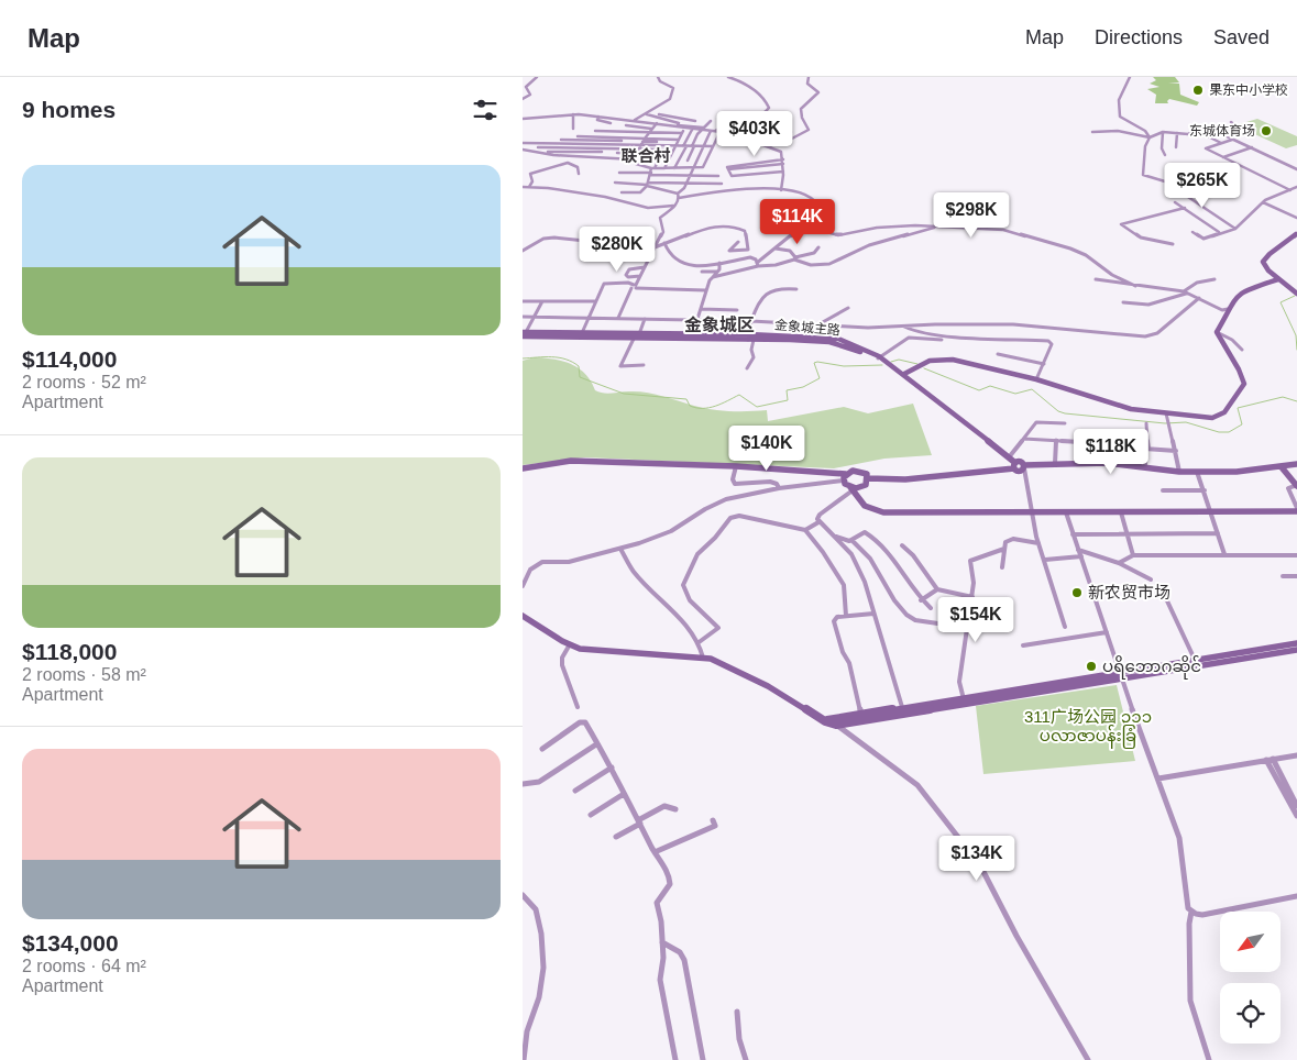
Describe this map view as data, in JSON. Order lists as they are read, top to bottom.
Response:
{
  "streets": {
    "main road": ["金象城主路"]
  },
  "districts": ["联合村", "金象城区"],
  "parks": ["311广场公园 ၃၁၁ ပလာဇာပန်းခြံ"],
  "places": [
    "果东中小学校",
    "东城体育场",
    "新农贸市场",
    "ပရိဘောဂဆိုင်"
  ],
  "north": "bottom left",
  "page": {
    "header": "Map",
    "nav": ["Map", "Directions", "Saved"],
    "heading": "9 homes",
    "price": [
      "$403K",
      "$265K",
      "$298K",
      "$114K",
      "$280K",
      "$140K",
      "$118K",
      "$154K",
      "$134K"
    ],
    "list": [
      {
        "name": "$114,000",
        "note": "2 rooms · 52 m² · Apartment"
      },
      {
        "name": "$118,000",
        "note": "2 rooms · 58 m² · Apartment"
      },
      {
        "name": "$134,000",
        "note": "2 rooms · 64 m² · Apartment"
      }
    ]
  }
}
